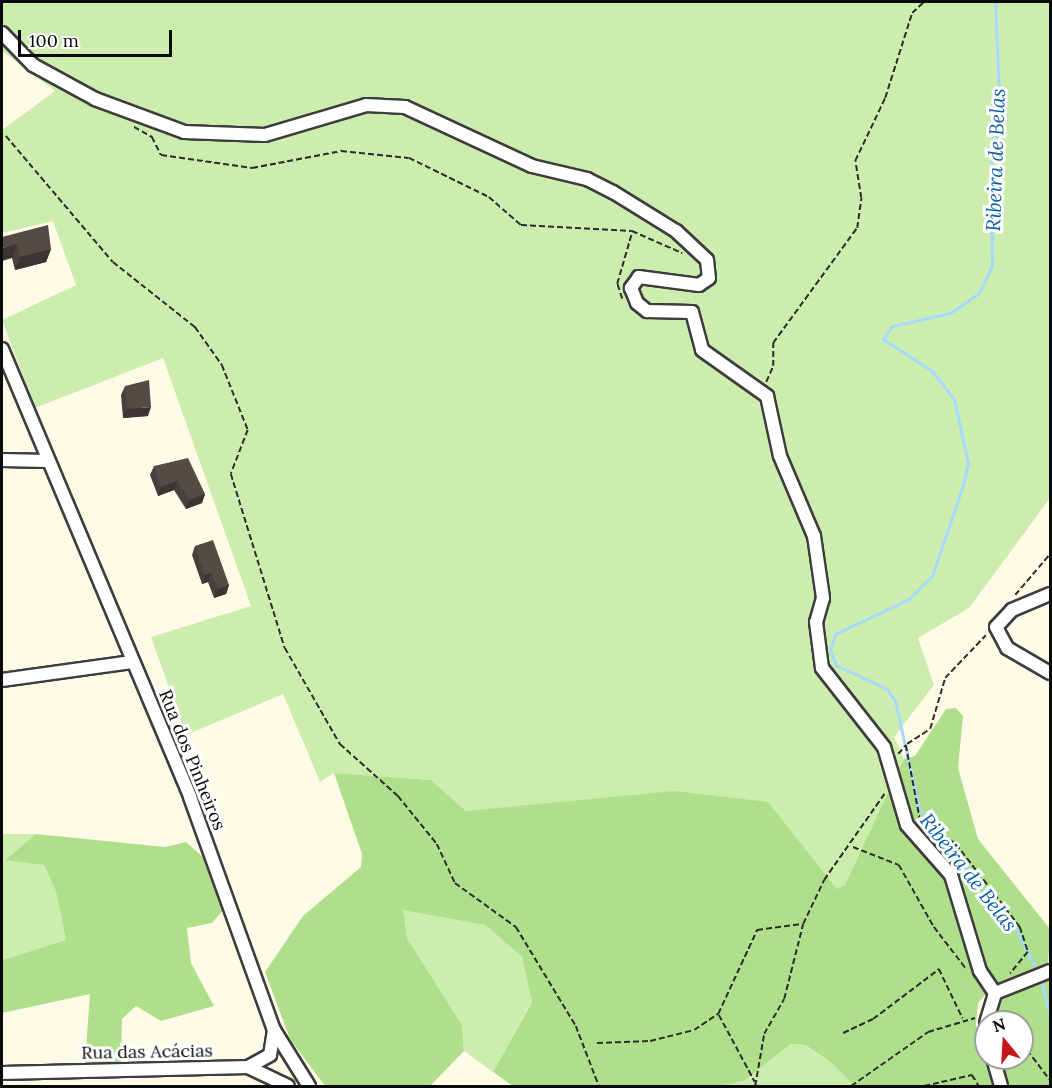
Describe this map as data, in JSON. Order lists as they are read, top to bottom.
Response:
{
  "streets": {
    "street": ["Rua dos Pinheiros", "Rua das Acácias"]
  },
  "water": ["Ribeira de Belas"],
  "scale_bar": "100 m",
  "north": "top"
}
